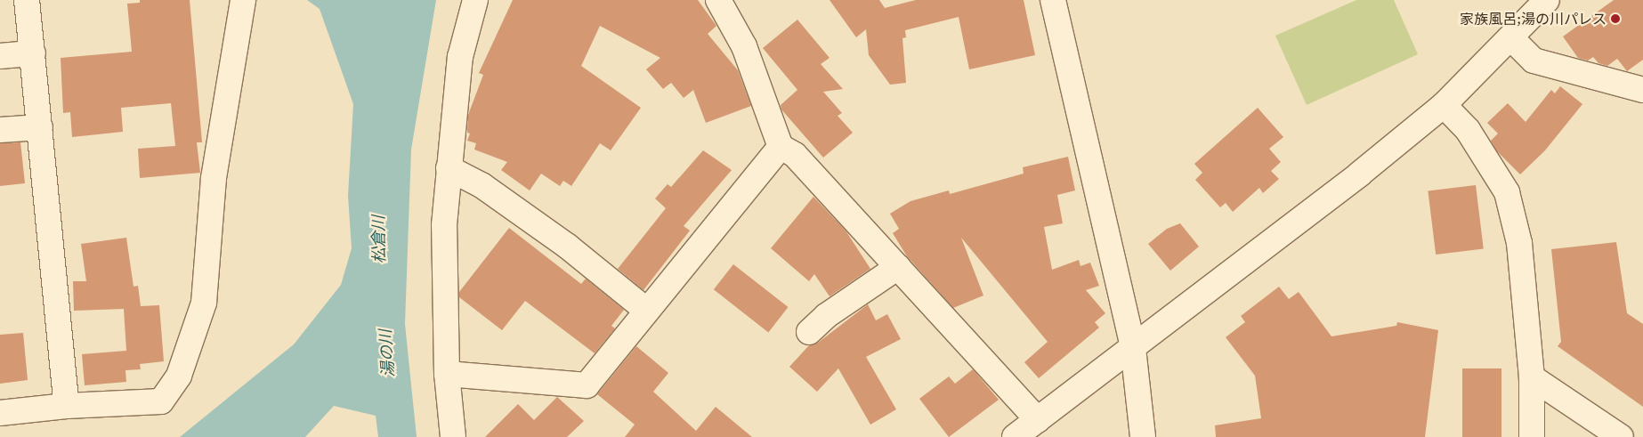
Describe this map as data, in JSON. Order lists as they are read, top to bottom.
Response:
{
  "water": ["松倉川", "湯の川"],
  "places": ["家族風呂;湯の川パレス"]
}
